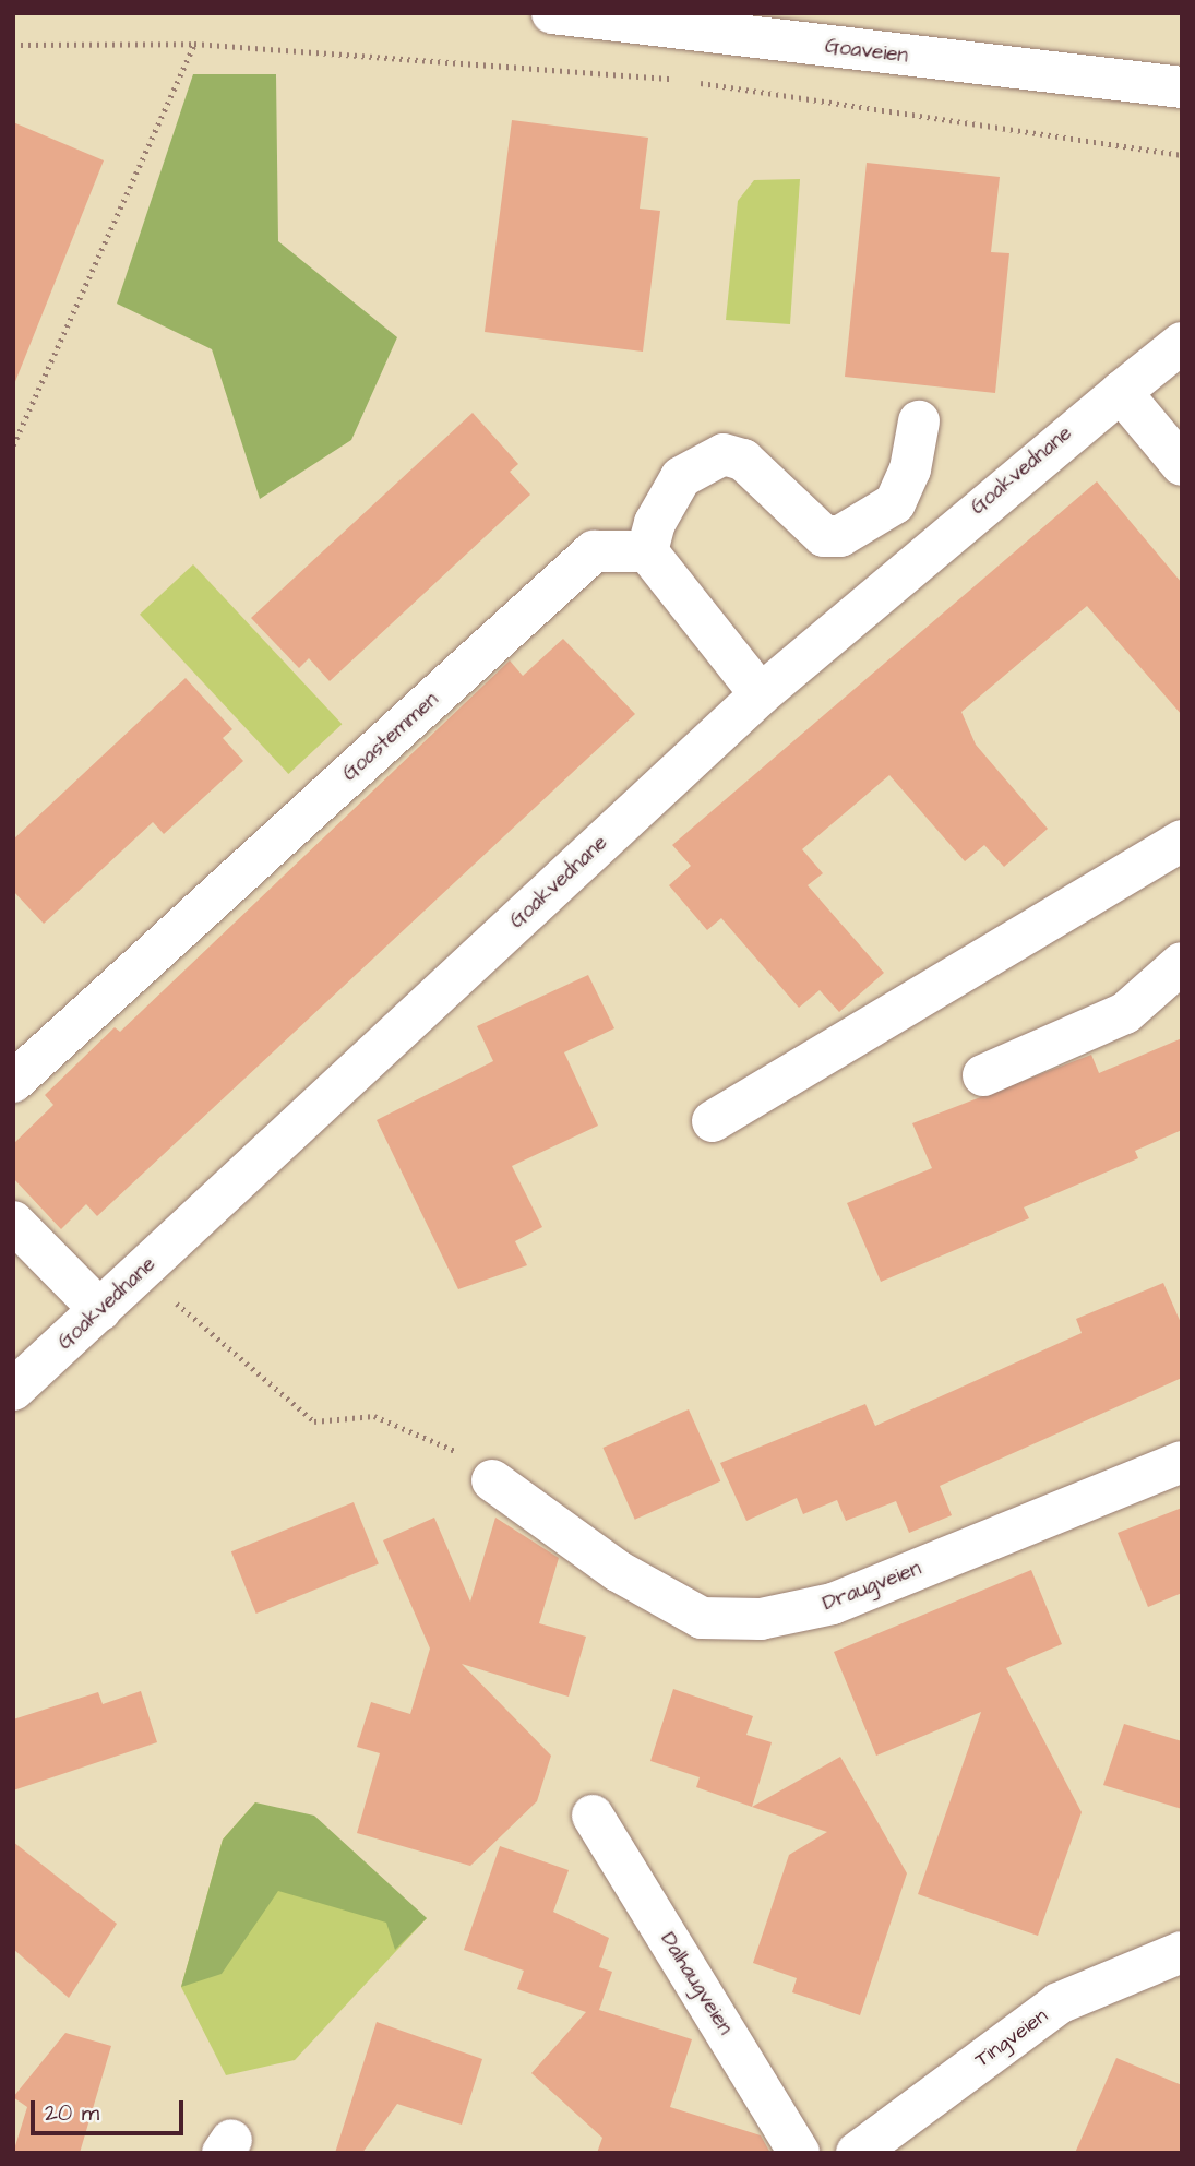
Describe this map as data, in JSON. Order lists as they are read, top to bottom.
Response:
{
  "streets": {
    "street": [
      "Goaveien",
      "Goakvednane",
      "Goastemmen",
      "Draugveien",
      "Dalhaugveien",
      "Tingveien"
    ]
  },
  "scale_bar": "20 m"
}
